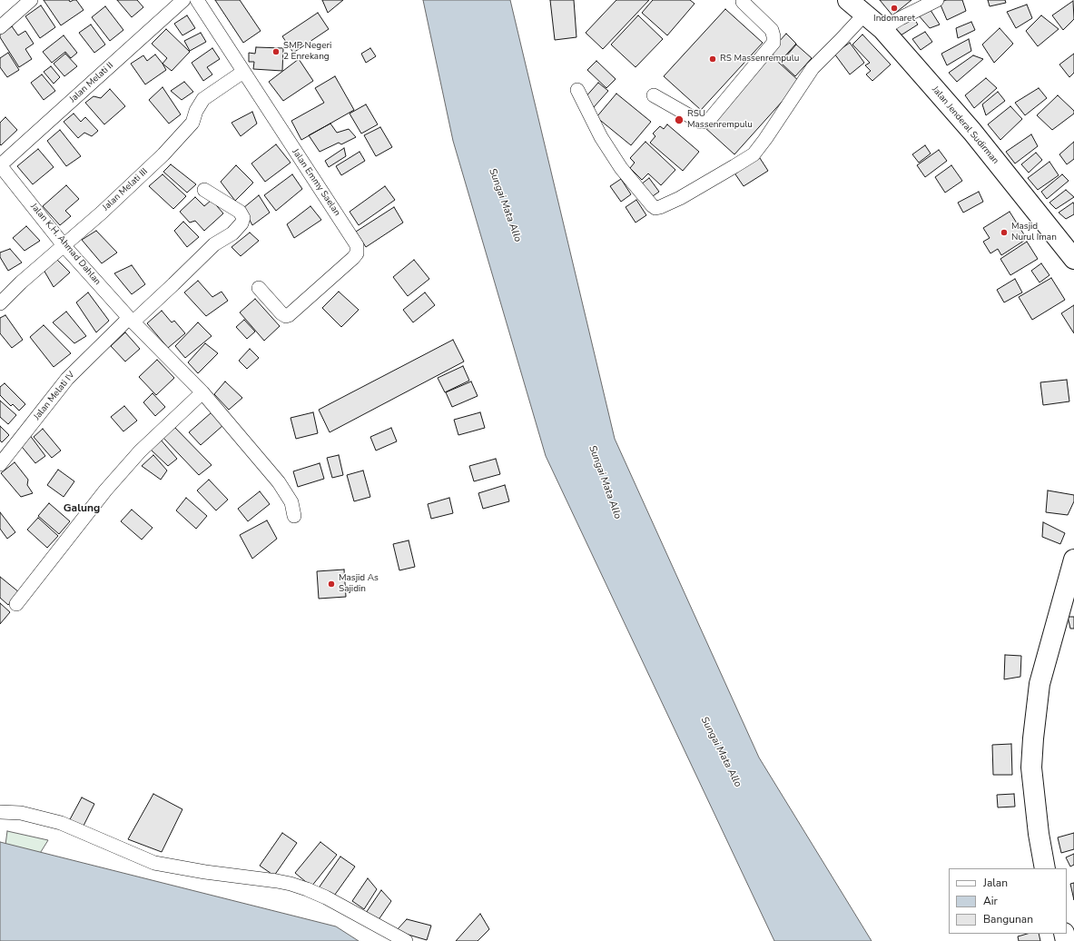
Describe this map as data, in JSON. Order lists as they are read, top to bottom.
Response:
{
  "streets": {
    "highway": ["Jalan Jenderal Sudirman"],
    "street": [
      "Jalan Melati II",
      "Jalan Emmy Saelan",
      "Jalan Melati III",
      "Jalan K.H. Ahmad Dahlan",
      "Jalan Melati IV"
    ]
  },
  "crossings": [
    ["Jalan Melati II", "Jalan K.H. Ahmad Dahlan"],
    ["Jalan Emmy Saelan", "Jalan Melati III"],
    ["Jalan Melati III", "Jalan K.H. Ahmad Dahlan"],
    ["Jalan K.H. Ahmad Dahlan", "Jalan Melati IV"]
  ],
  "districts": ["Galung"],
  "water": ["Sungai Mata Allo"],
  "places": [
    "Indomaret",
    "SMP Negeri 2 Enrekang",
    "RS Massenrempulu",
    "RSU Massenrempulu",
    "Masjid Nurul Iman",
    "Masjid As Sajidin"
  ],
  "legend": ["Jalan", "Air", "Bangunan"]
}
